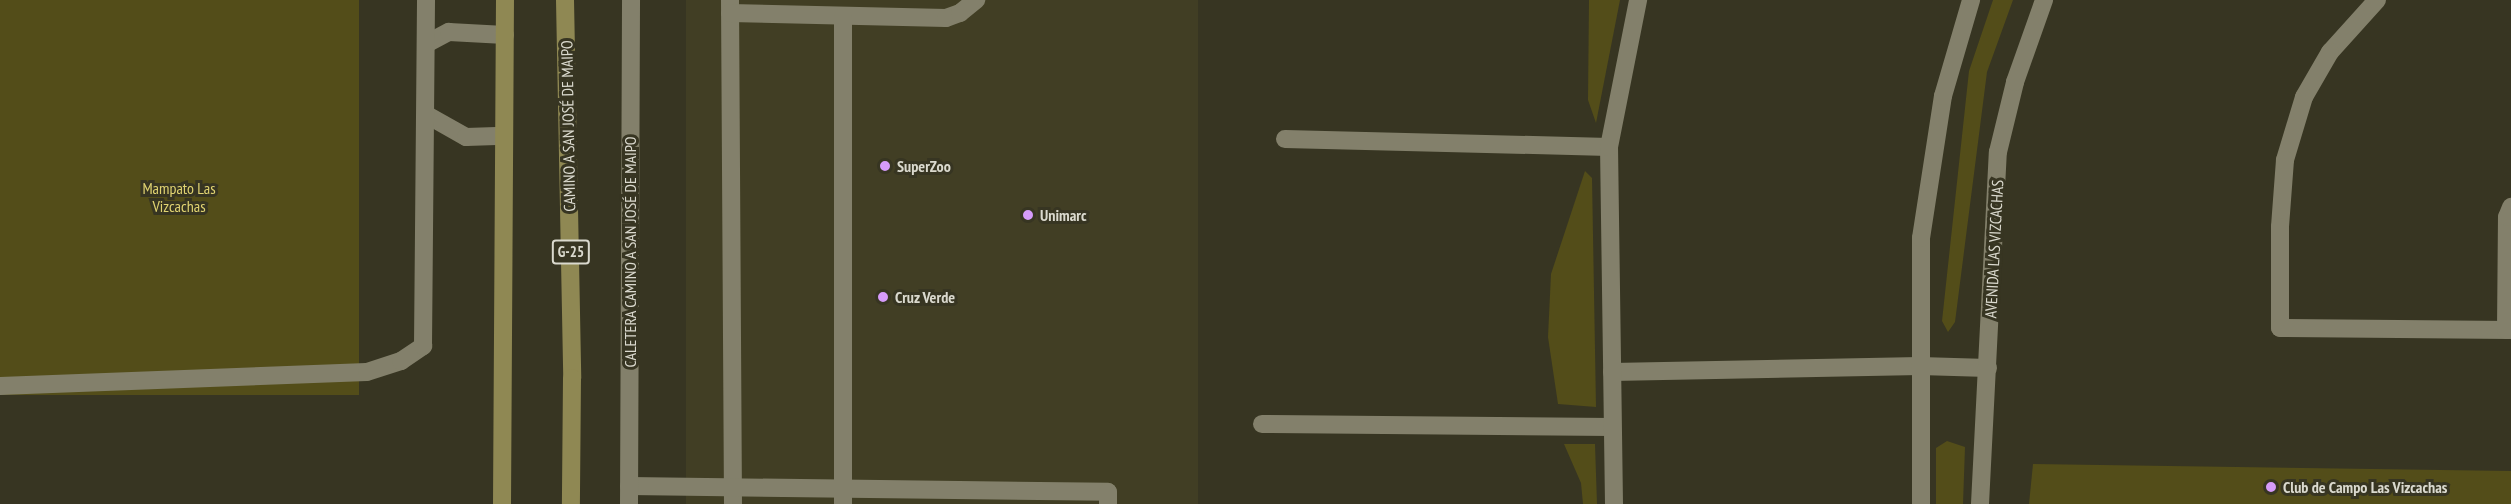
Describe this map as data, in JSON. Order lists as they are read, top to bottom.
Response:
{
  "streets": {
    "main road": ["CAMINO A SAN JOSÉ DE MAIPO", "G-25"],
    "street": ["AVENIDA LAS VIZCACHAS", "CALETERA CAMINO A SAN JOSÉ DE MAIPO"]
  },
  "parks": ["Mampato Las Vizcachas"],
  "places": [
    "SuperZoo",
    "Unimarc",
    "Cruz Verde",
    "Club de Campo Las Vizcachas"
  ]
}
